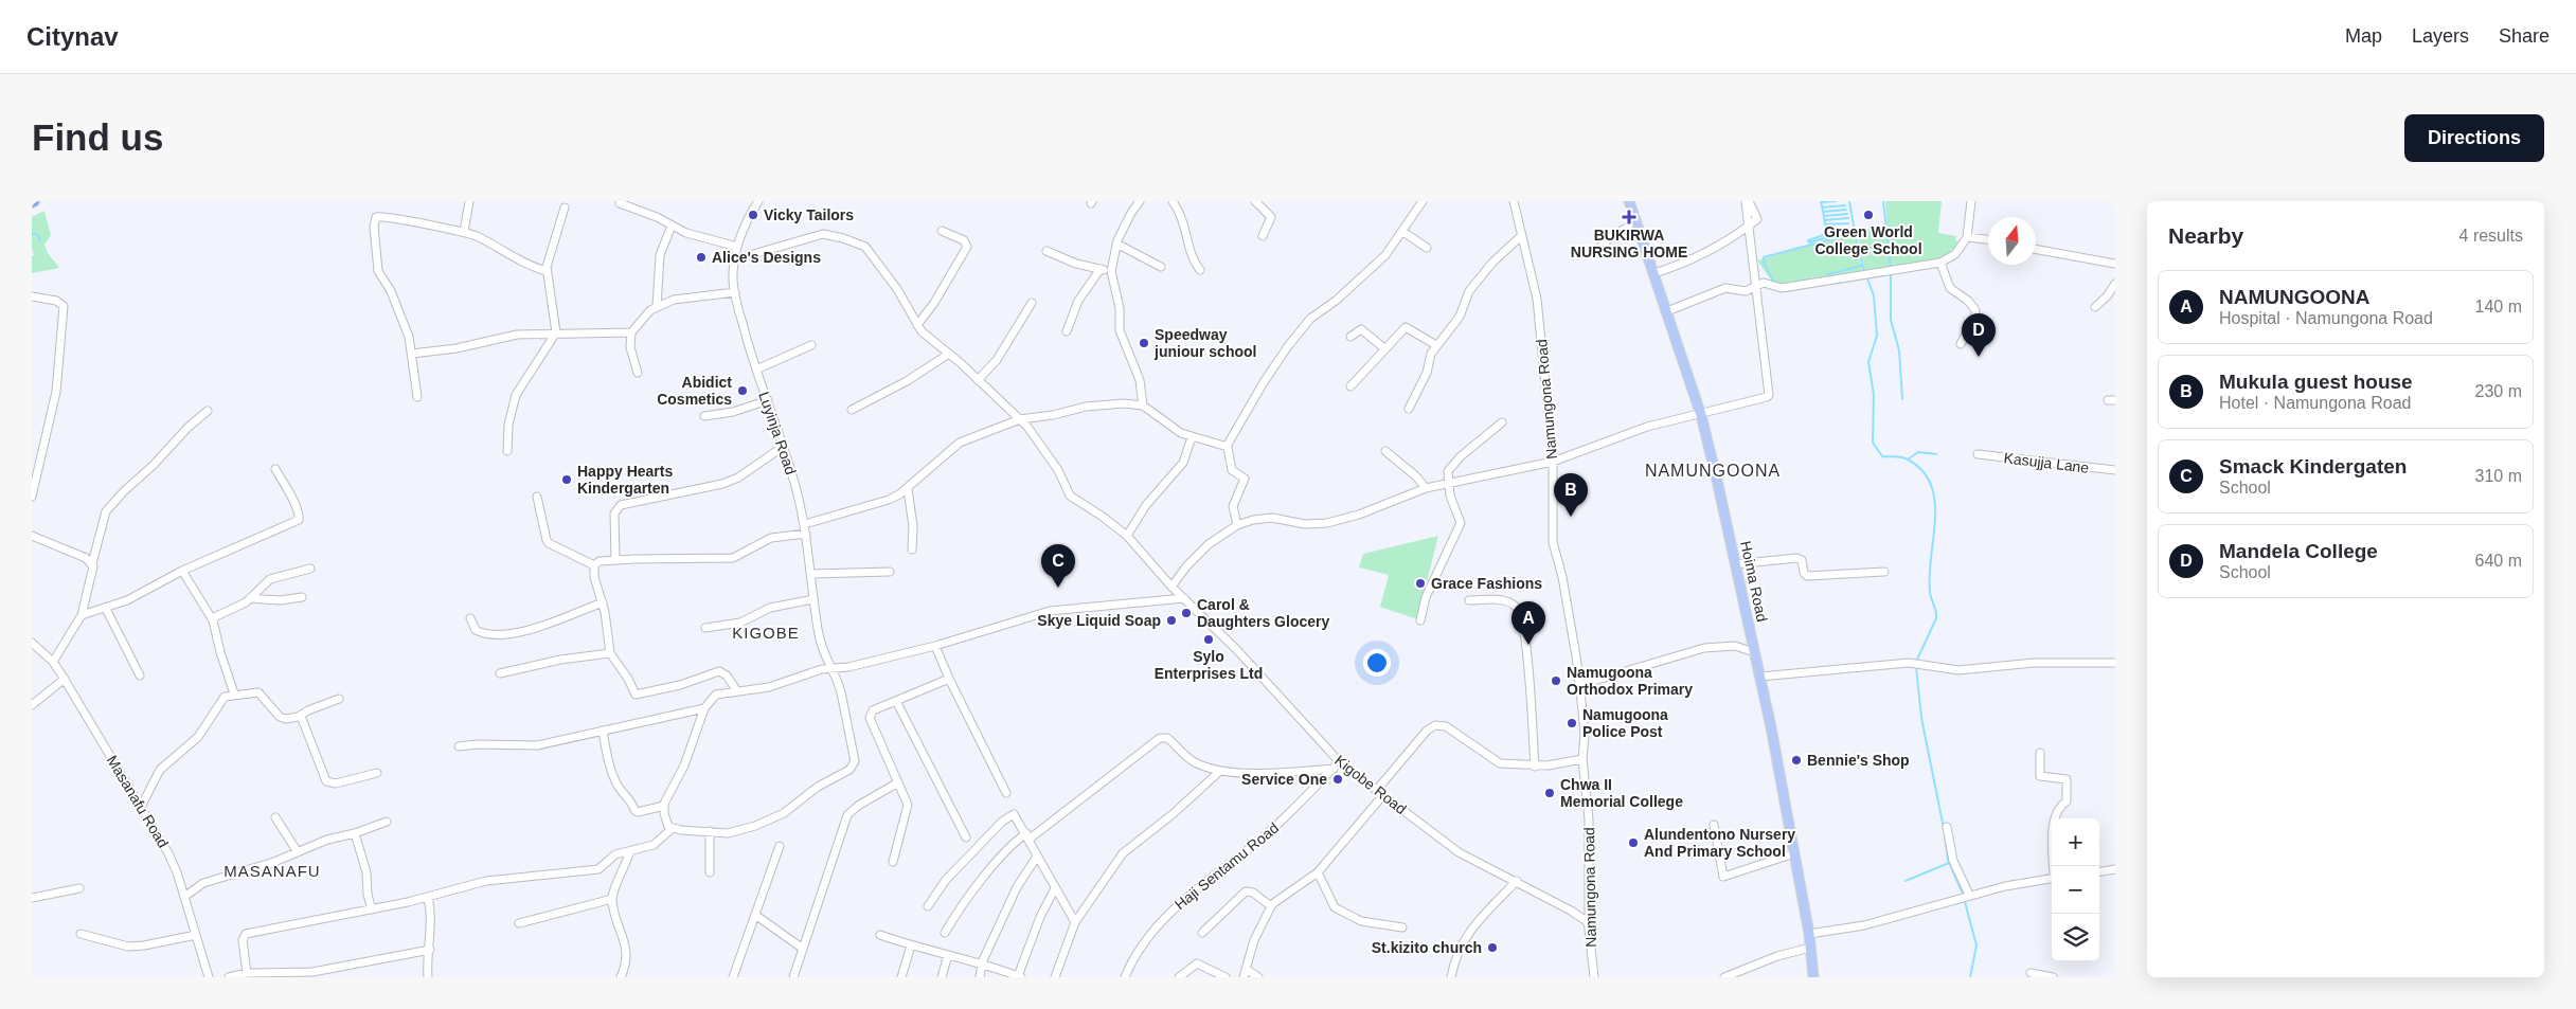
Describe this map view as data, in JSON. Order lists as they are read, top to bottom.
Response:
{
  "streets": {
    "main road": ["Hoima Road"],
    "street": [
      "Namungona Road",
      "Luyinja Road",
      "Kasujja Lane",
      "Kigobe Road",
      "Masanafu Road",
      "Haji Sentamu Road"
    ]
  },
  "crossings": [
    ["Namungona Road", "Kigobe Road"],
    ["Luyinja Road", "Kigobe Road"],
    ["Kigobe Road", "Haji Sentamu Road"]
  ],
  "districts": ["NAMUNGOONA", "KIGOBE", "MASANAFU"],
  "places": {
    "other": [
      "Vicky Tailors",
      "Green World College School",
      "Alice's Designs",
      "Speedway juniour school",
      "Abidict Cosmetics",
      "Happy Hearts Kindergarten",
      "Grace Fashions",
      "Carol & Daughters Glocery",
      "Skye Liquid Soap",
      "Sylo Enterprises Ltd",
      "Namugoona Orthodox Primary",
      "Namugoona Police Post",
      "Bennie's Shop",
      "Service One",
      "Chwa II Memorial College",
      "Alundentono Nursery And Primary School",
      "St.kizito church"
    ],
    "health": ["BUKIRWA NURSING HOME"]
  },
  "north": "top",
  "page": {
    "header": "Citynav",
    "nav": ["Map", "Layers", "Share"],
    "buttons": "Directions",
    "title": "Find us",
    "heading": ["Nearby", "4 results"],
    "list": [
      {
        "mark": "A",
        "name": "NAMUNGOONA",
        "note": "Hospital · Namungona Road",
        "value": "140 m"
      },
      {
        "mark": "B",
        "name": "Mukula guest house",
        "note": "Hotel · Namungona Road",
        "value": "230 m"
      },
      {
        "mark": "C",
        "name": "Smack Kindergaten",
        "note": "School",
        "value": "310 m"
      },
      {
        "mark": "D",
        "name": "Mandela College",
        "note": "School",
        "value": "640 m"
      }
    ],
    "pins": [
      "D",
      "B",
      "C",
      "A"
    ],
    "map_buttons": ["+", "−"]
  }
}
